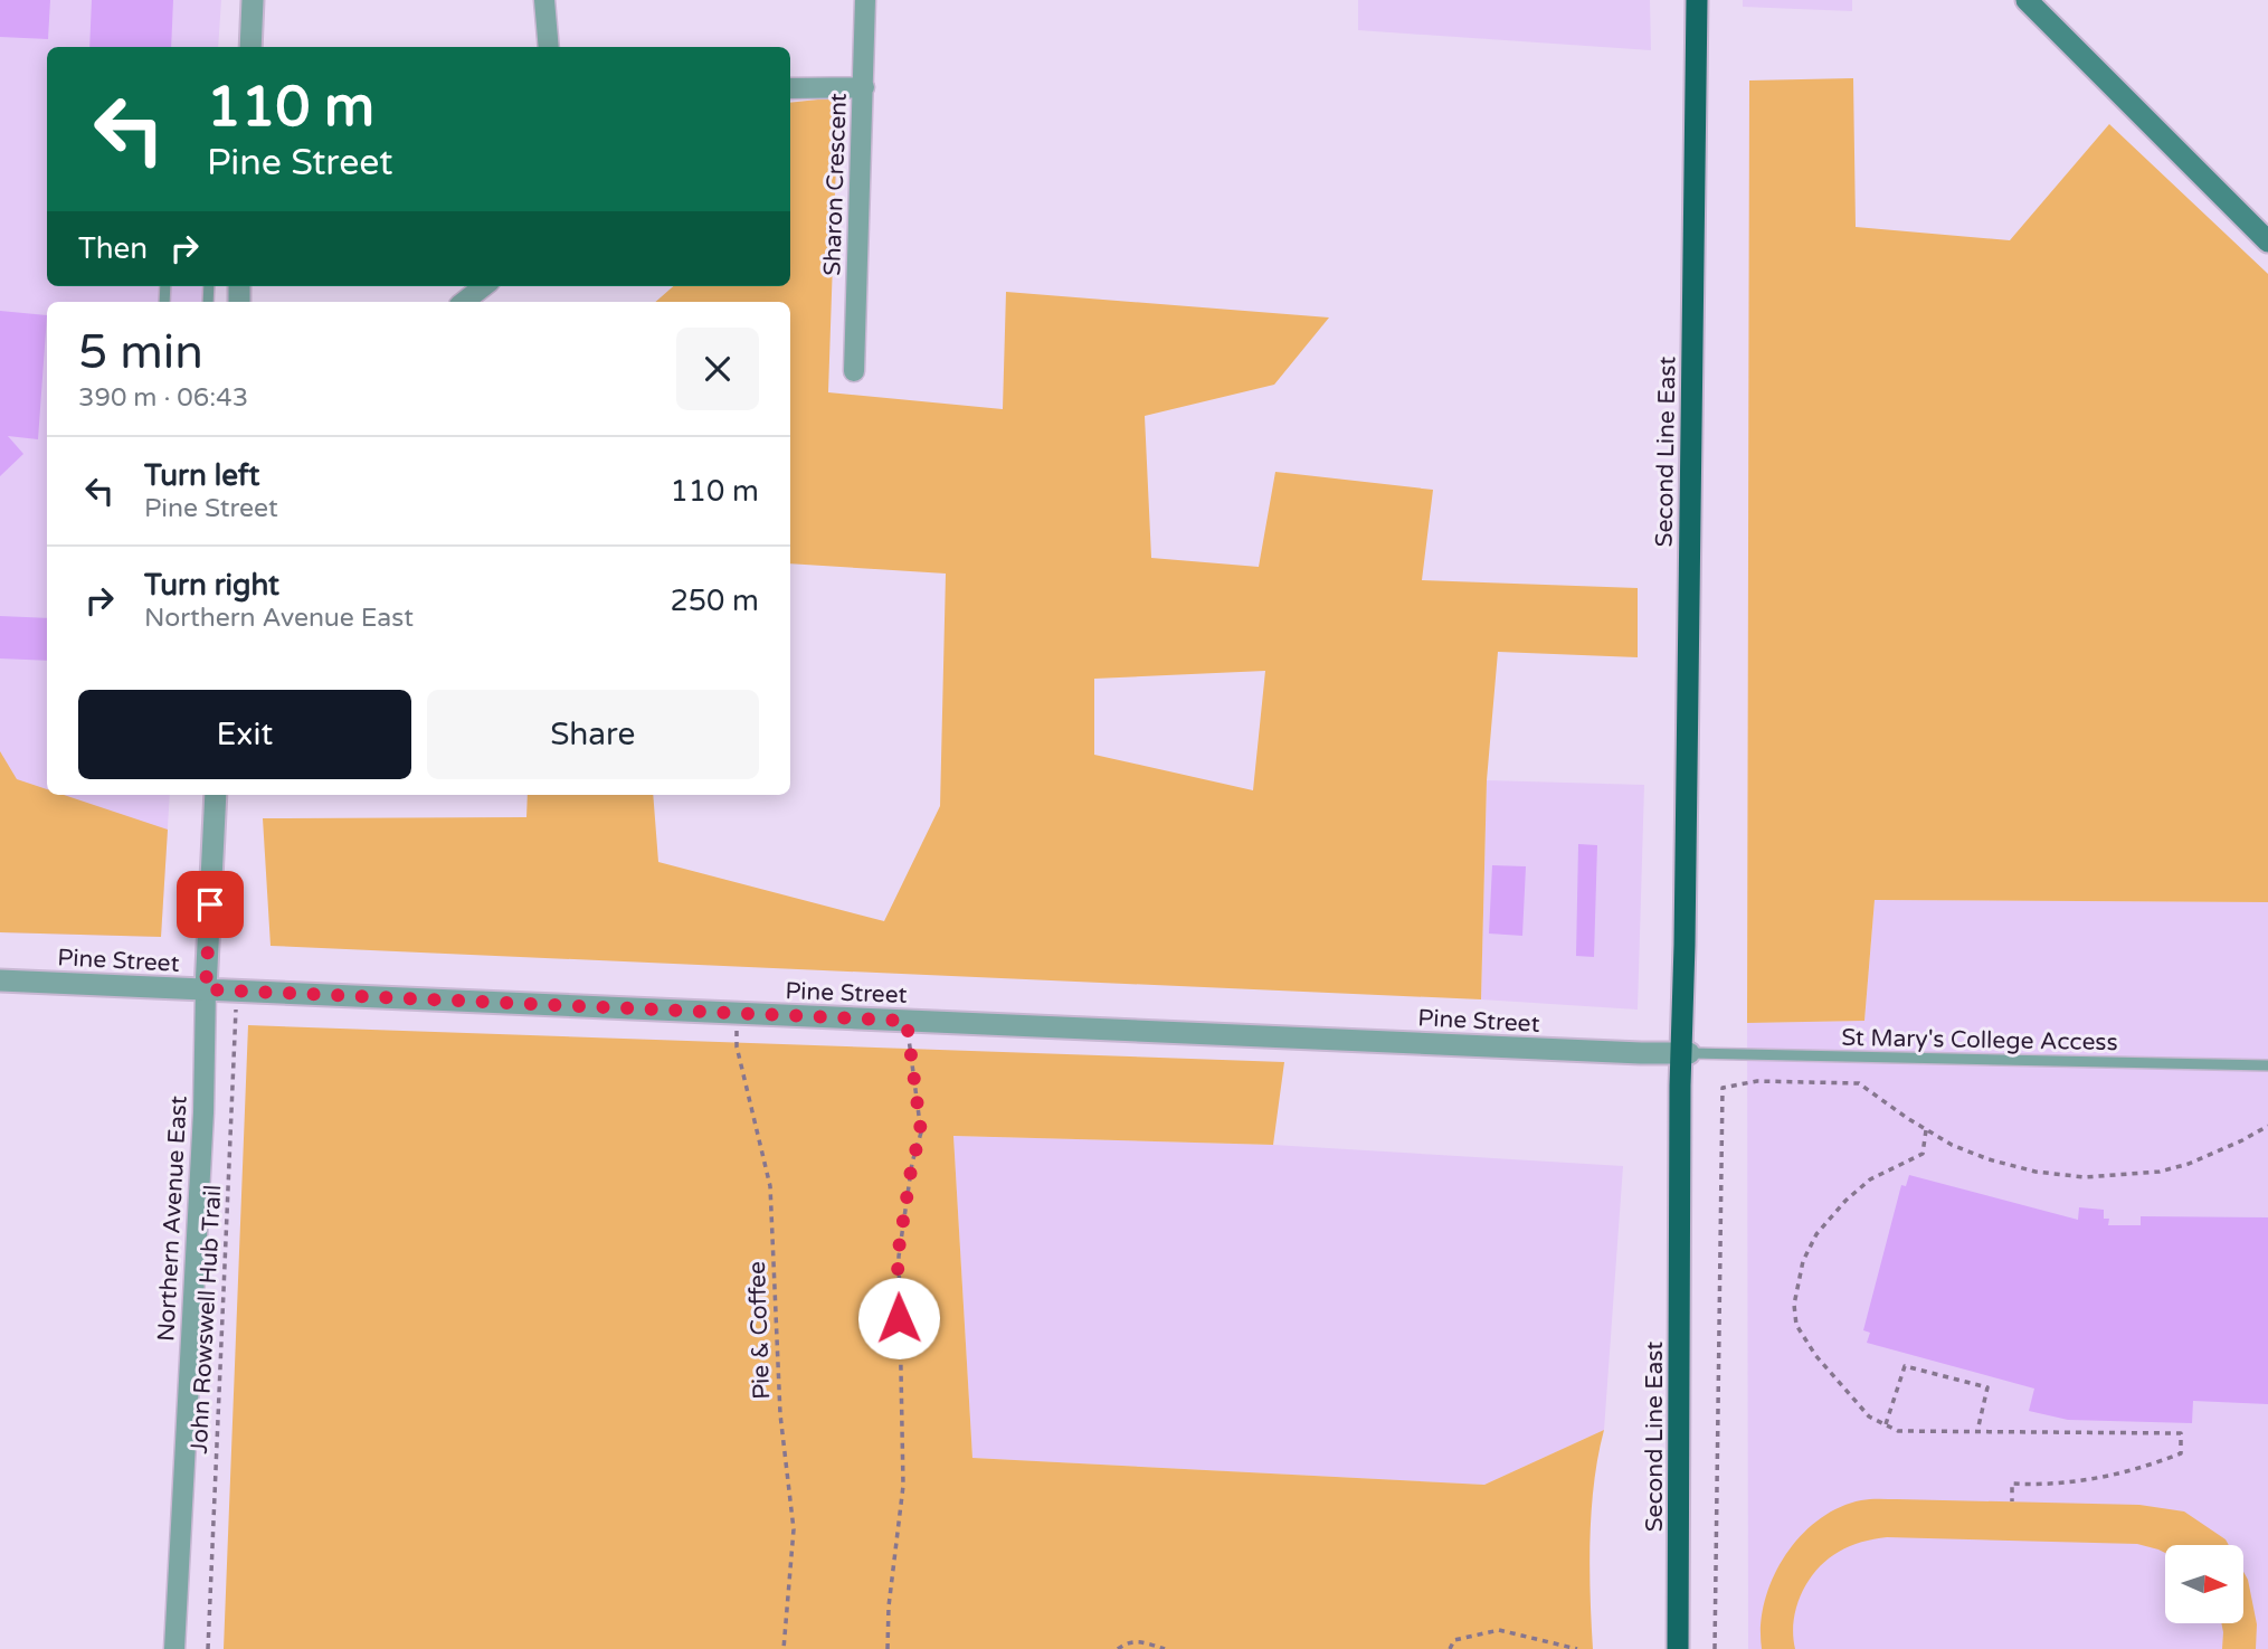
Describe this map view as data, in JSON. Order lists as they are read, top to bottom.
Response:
{
  "streets": {
    "highway": ["Second Line East"],
    "street": ["Sharon Crescent", "Pine Street", "Northern Avenue East"],
    "lane": ["St Mary's College Access"],
    "path": ["John Rowswell Hub Trail", "Pie & Coffee"]
  },
  "crossings": [
    ["Second Line East", "Pine Street"],
    ["Second Line East", "St Mary's College Access"],
    ["Pine Street", "St Mary's College Access"],
    ["Pine Street", "Northern Avenue East"],
    ["Pine Street", "John Rowswell Hub Trail"],
    ["Pine Street", "Pie & Coffee"]
  ],
  "north": "right",
  "page": {
    "turn": ["110 m", "Pine Street"],
    "then": "Then",
    "heading": ["5 min", "390 m · 06:43"],
    "list": [
      {
        "name": "Turn left",
        "note": "Pine Street",
        "value": "110 m"
      },
      {
        "name": "Turn right",
        "note": "Northern Avenue East",
        "value": "250 m"
      }
    ],
    "buttons": ["Exit", "Share"]
  }
}
